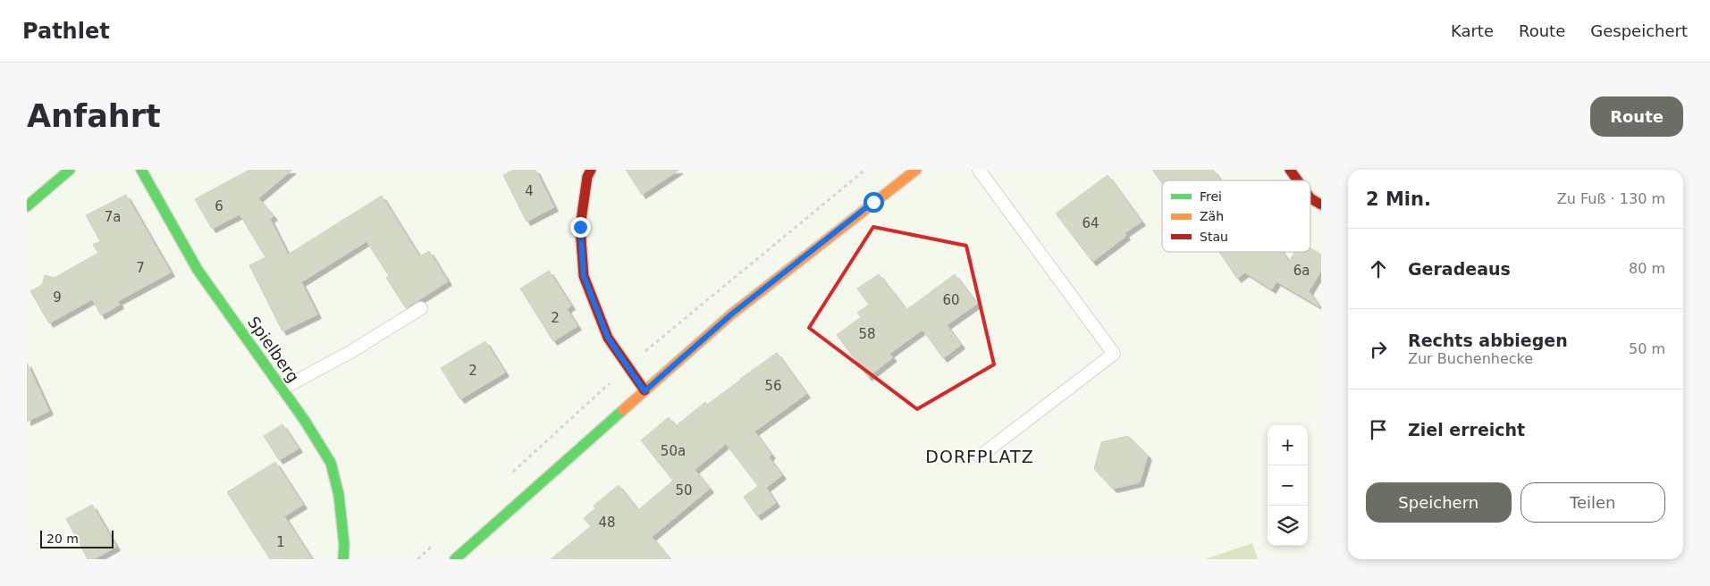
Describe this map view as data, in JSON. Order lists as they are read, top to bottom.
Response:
{
  "streets": {
    "street": ["Spielberg"]
  },
  "districts": ["DORFPLATZ"],
  "house_numbers": [
    "4",
    "6",
    "7a",
    "64",
    "7",
    "6a",
    "9",
    "60",
    "2",
    "58",
    "2",
    "56",
    "50a",
    "50",
    "48",
    "1"
  ],
  "legend": ["Frei", "Zäh", "Stau"],
  "scale_bar": "20 m",
  "page": {
    "header": "Pathlet",
    "nav": ["Karte", "Route", "Gespeichert"],
    "buttons": [
      "Route",
      ["Speichern", "Teilen"]
    ],
    "title": "Anfahrt",
    "heading": ["2 Min.", "Zu Fuß · 130 m"],
    "list": [
      ["Geradeaus", "80 m"],
      ["Rechts abbiegen", "Zur Buchenhecke", "50 m"],
      "Ziel erreicht"
    ],
    "map_buttons": ["+", "−"],
    "scale": "20 m"
  }
}
